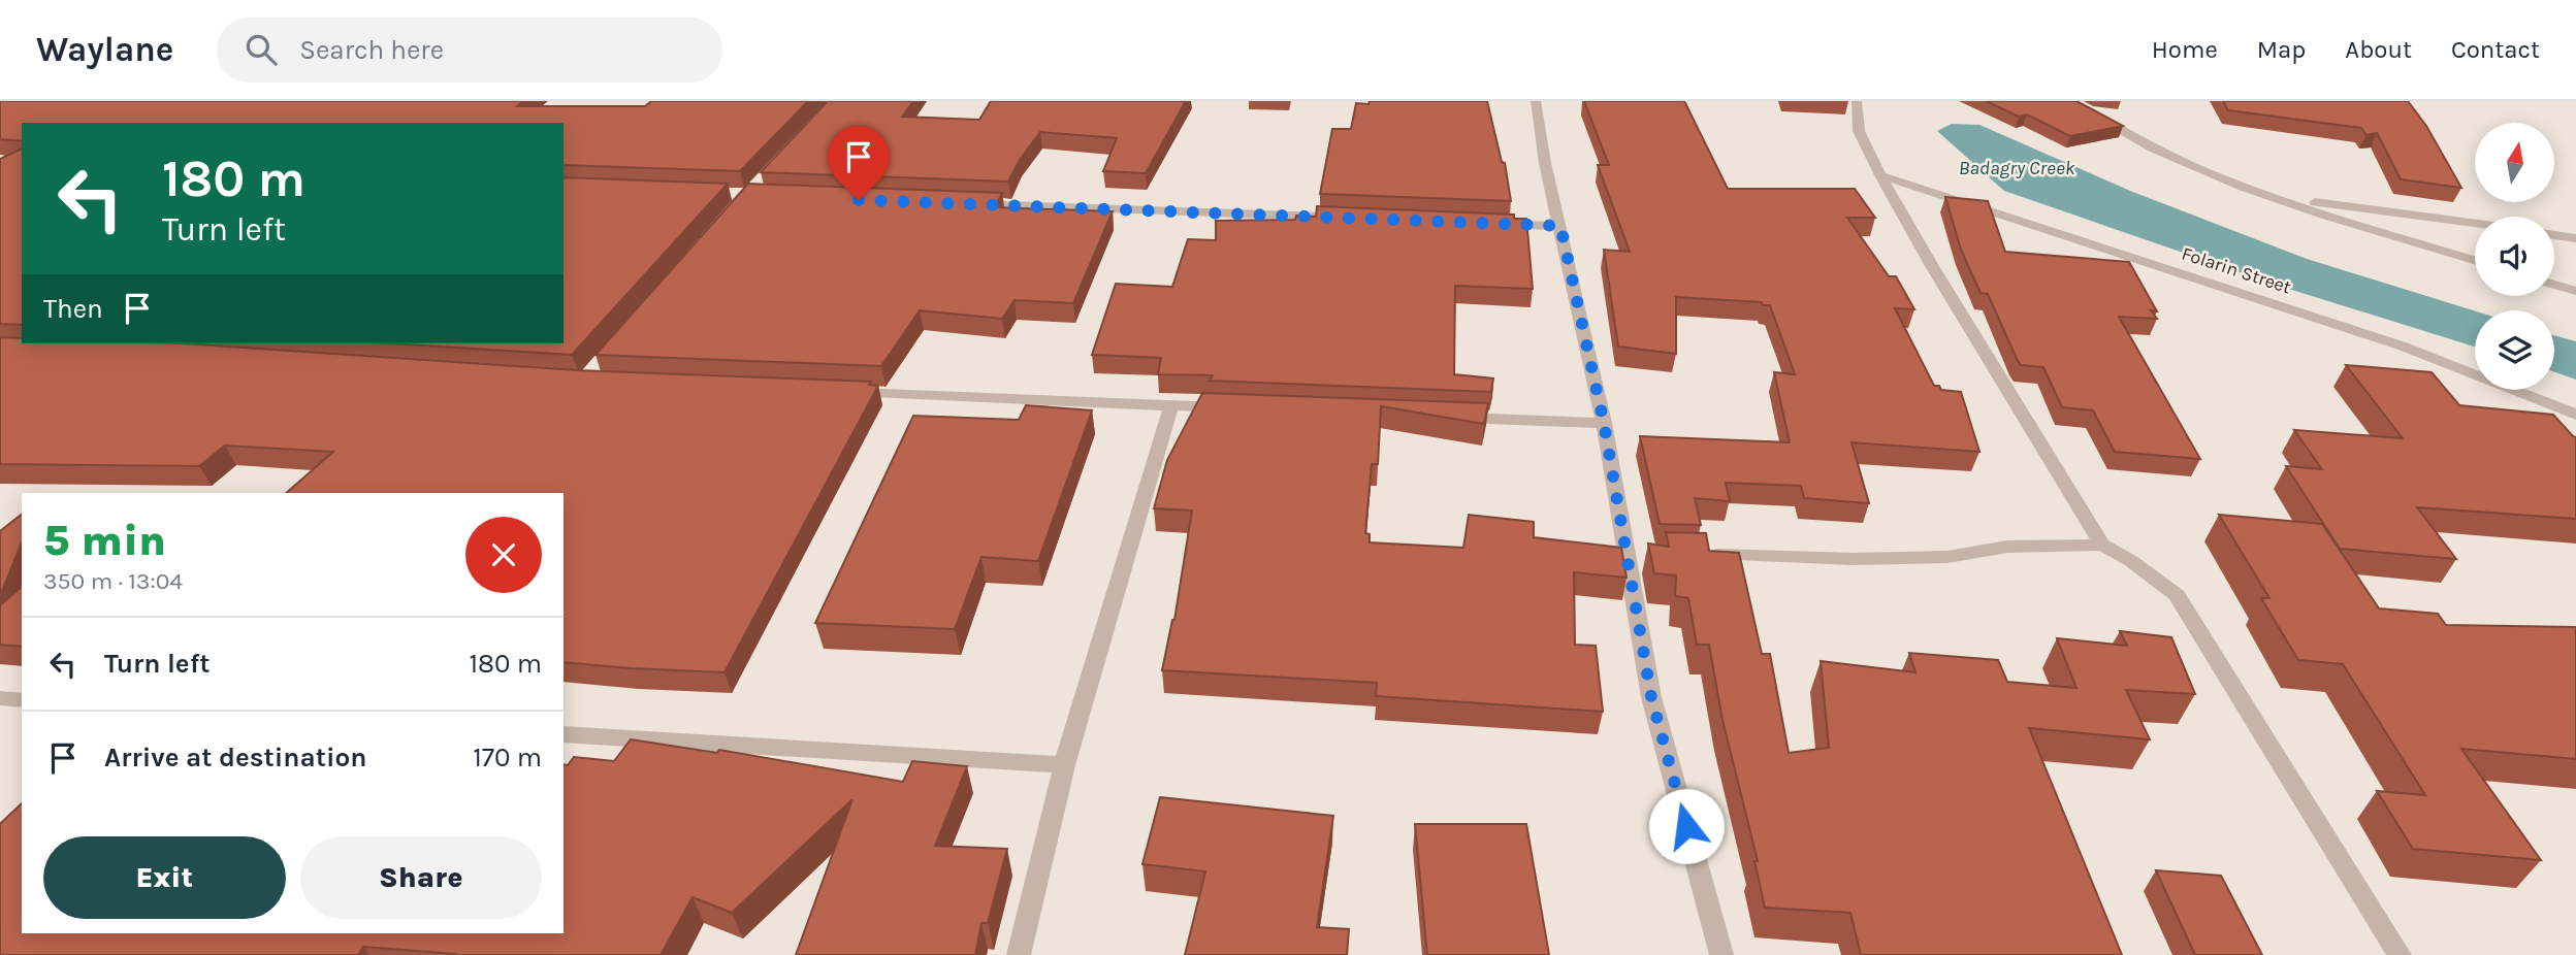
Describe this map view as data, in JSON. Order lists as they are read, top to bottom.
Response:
{
  "streets": {
    "street": ["Folarin Street"]
  },
  "water": ["Badagry Creek"],
  "north": "top",
  "page": {
    "header": "Waylane",
    "search": "Search here",
    "nav": [
      "Home",
      "Map",
      "About",
      "Contact"
    ],
    "turn": ["180 m", "Turn left"],
    "then": "Then",
    "heading": ["5 min", "350 m · 13:04"],
    "list": [
      {
        "name": "Turn left",
        "value": "180 m"
      },
      {
        "name": "Arrive at destination",
        "value": "170 m"
      }
    ],
    "buttons": ["Exit", "Share"]
  }
}
